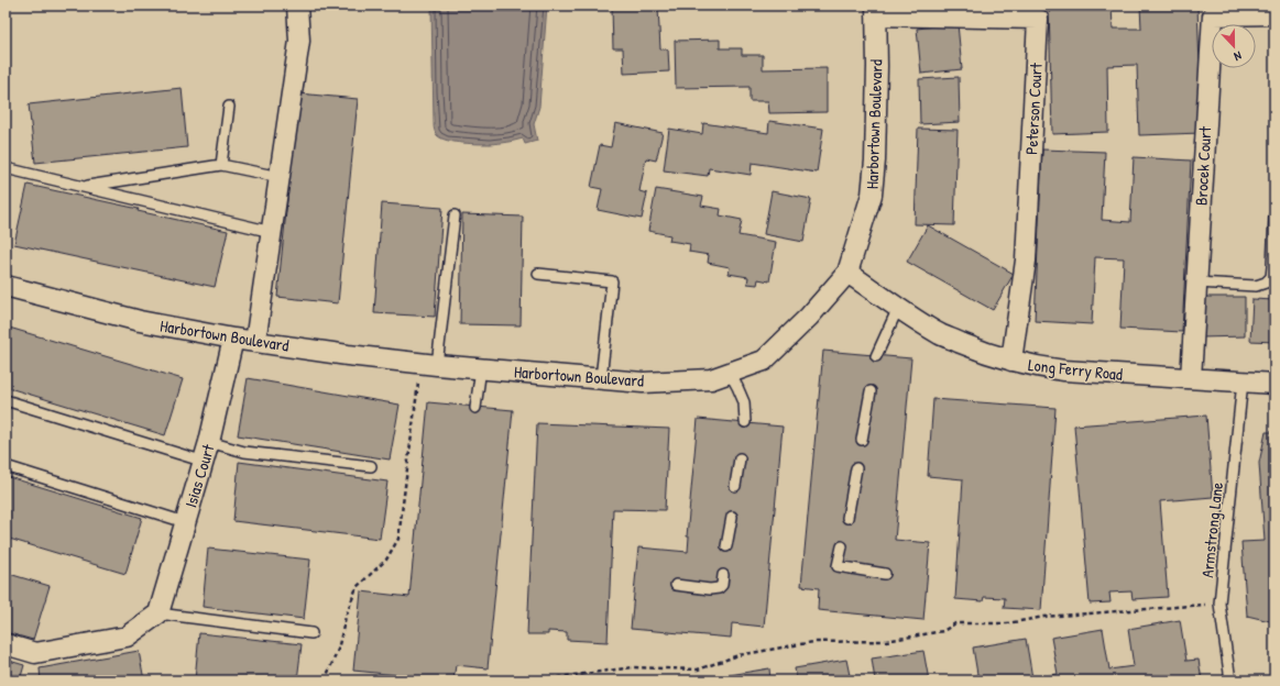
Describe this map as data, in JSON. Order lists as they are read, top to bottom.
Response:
{
  "streets": {
    "street": [
      "Peterson Court",
      "Harbortown Boulevard",
      "Brocek Court",
      "Long Ferry Road",
      "Isias Court"
    ],
    "lane": ["Armstrong Lane"]
  },
  "crossings": [
    ["Peterson Court", "Harbortown Boulevard"],
    ["Peterson Court", "Long Ferry Road"],
    ["Harbortown Boulevard", "Long Ferry Road"],
    ["Harbortown Boulevard", "Isias Court"],
    ["Brocek Court", "Long Ferry Road"],
    ["Long Ferry Road", "Armstrong Lane"]
  ],
  "north": "bottom"
}
